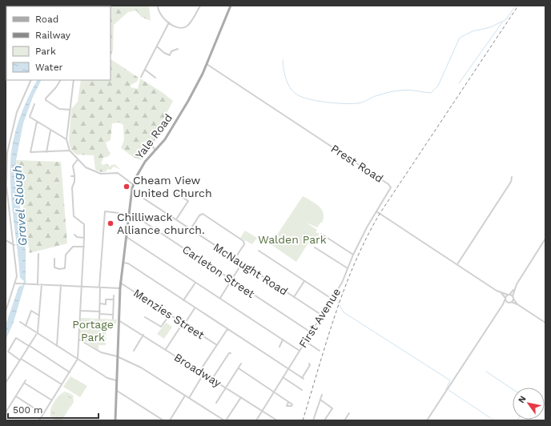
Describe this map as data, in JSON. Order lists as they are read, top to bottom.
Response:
{
  "streets": {
    "main road": ["Yale Road"],
    "street": [
      "Prest Road",
      "McNaught Road",
      "Carleton Street",
      "Menzies Street",
      "First Avenue",
      "Broadway"
    ]
  },
  "crossings": [
    ["Yale Road", "Prest Road"],
    ["Yale Road", "McNaught Road"],
    ["Yale Road", "Carleton Street"],
    ["Yale Road", "Menzies Street"],
    ["Prest Road", "First Avenue"],
    ["McNaught Road", "First Avenue"],
    ["Carleton Street", "Menzies Street"],
    ["Carleton Street", "First Avenue"],
    ["First Avenue", "Broadway"]
  ],
  "water": ["Gravel Slough"],
  "parks": ["Walden Park", "Portage Park"],
  "places": ["Cheam View United Church", "Chilliwack Alliance church."],
  "legend": [
    "Road",
    "Railway",
    "Park",
    "Water"
  ],
  "scale_bar": "500 m",
  "north": "top left"
}
